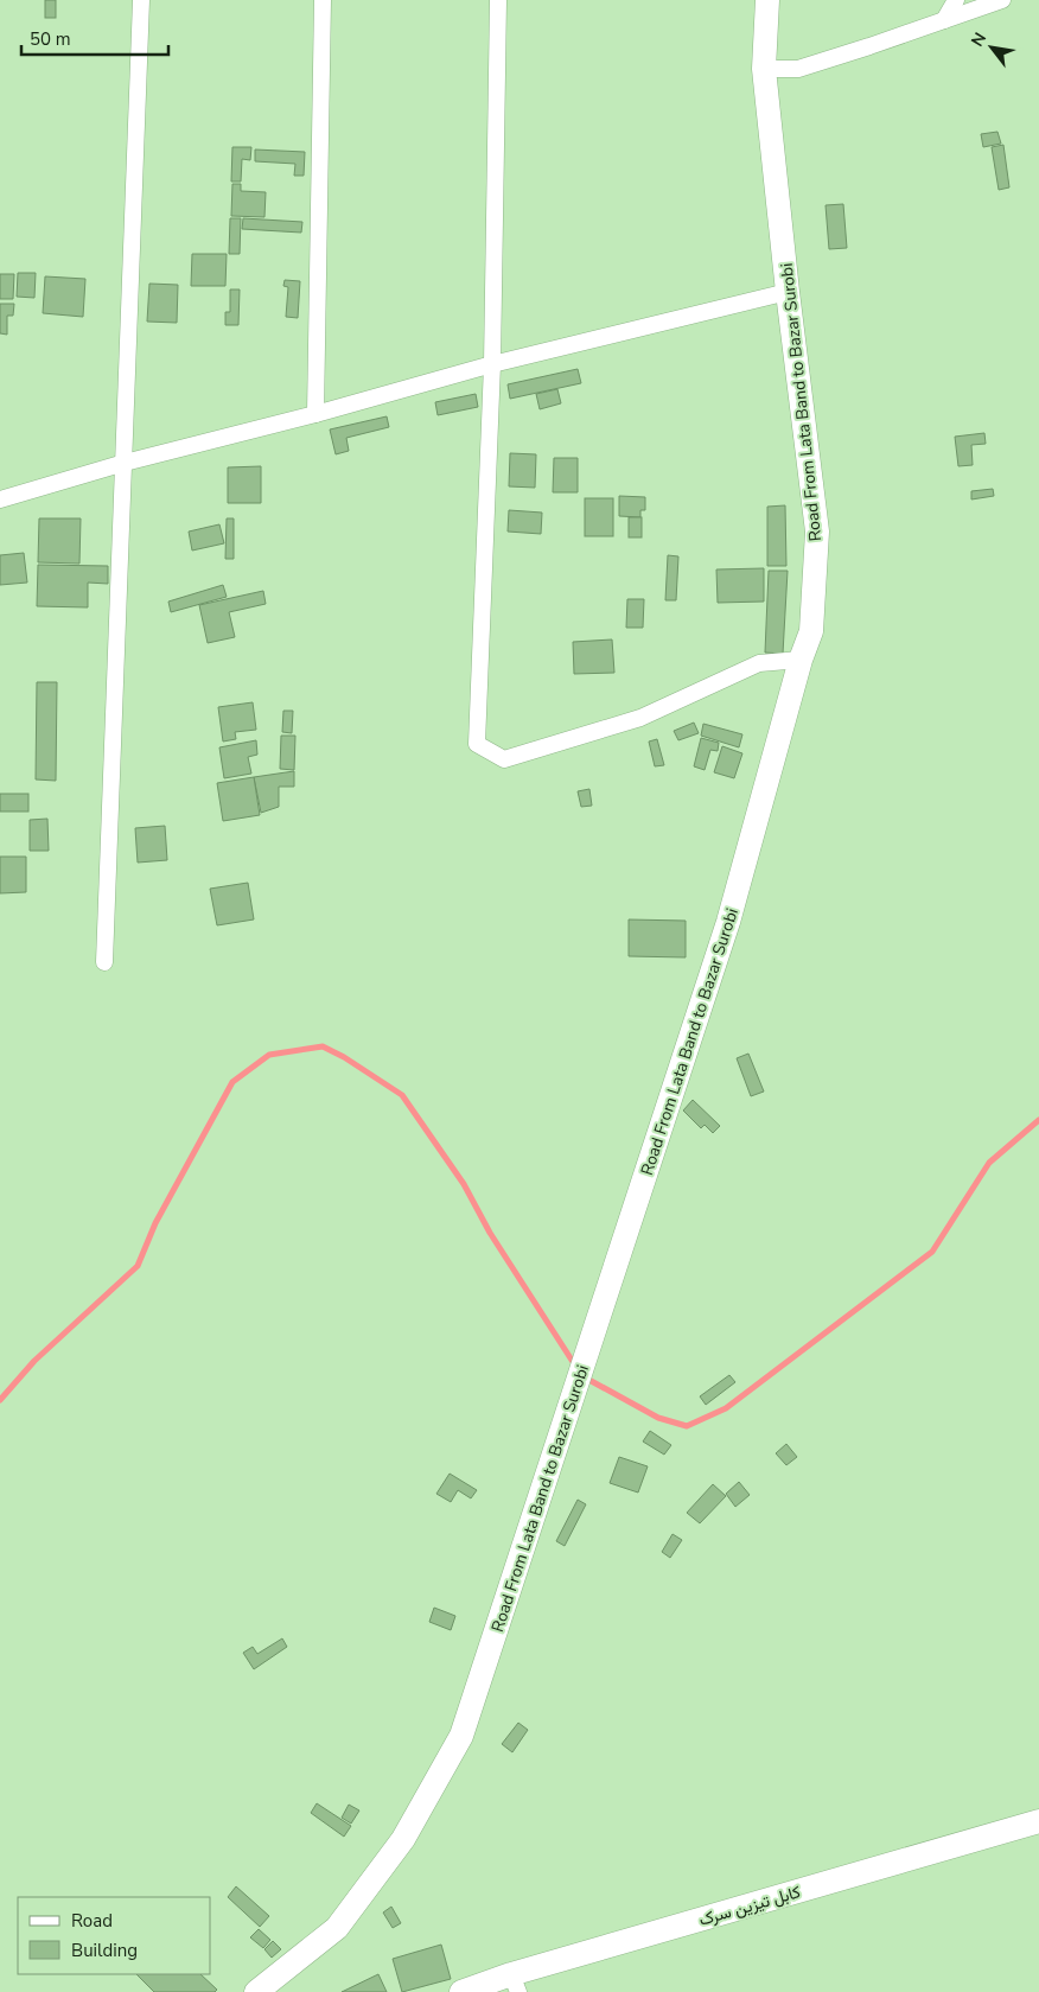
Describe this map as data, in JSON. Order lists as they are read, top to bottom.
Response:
{
  "streets": {
    "main road": ["Road From Lata Band to Bazar Surobi", "کابل تیزین سرک"]
  },
  "legend": ["Road", "Building"],
  "scale_bar": "50 m",
  "north": "top left"
}
